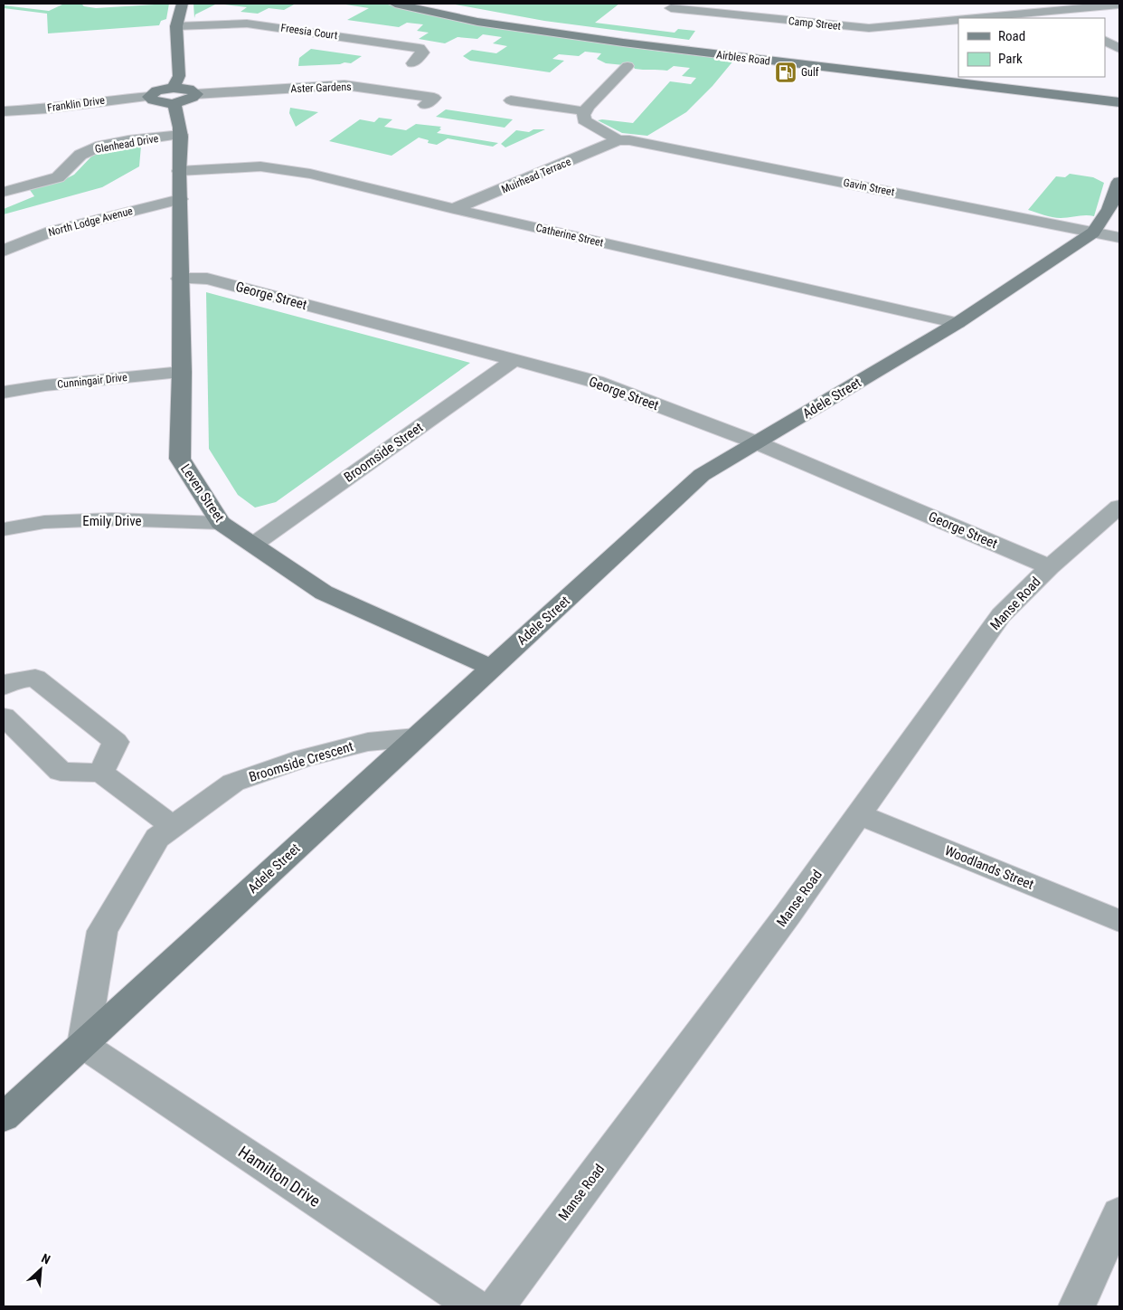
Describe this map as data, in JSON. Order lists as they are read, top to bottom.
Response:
{
  "streets": {
    "street": [
      "Camp Street",
      "Freesia Court",
      "Airbles Road",
      "Aster Gardens",
      "Franklin Drive",
      "Glenhead Drive",
      "Muirhead Terrace",
      "Gavin Street",
      "North Lodge Avenue",
      "Catherine Street",
      "George Street",
      "Cunningair Drive",
      "Adele Street",
      "Broomside Street",
      "Leven Street",
      "Emily Drive",
      "Manse Road",
      "Broomside Crescent",
      "Woodlands Street",
      "Hamilton Drive"
    ]
  },
  "crossings": [
    ["Glenhead Drive", "Leven Street"],
    ["Muirhead Terrace", "Gavin Street"],
    ["Muirhead Terrace", "Catherine Street"],
    ["Gavin Street", "Adele Street"],
    ["North Lodge Avenue", "Leven Street"],
    ["Catherine Street", "Adele Street"],
    ["Catherine Street", "Leven Street"],
    ["George Street", "Adele Street"],
    ["George Street", "Broomside Street"],
    ["George Street", "Leven Street"],
    ["George Street", "Manse Road"],
    ["Cunningair Drive", "Leven Street"],
    ["Adele Street", "Leven Street"],
    ["Adele Street", "Broomside Crescent"],
    ["Adele Street", "Hamilton Drive"],
    ["Broomside Street", "Leven Street"],
    ["Leven Street", "Emily Drive"],
    ["Manse Road", "Woodlands Street"],
    ["Broomside Crescent", "Hamilton Drive"]
  ],
  "places": {
    "fuel station": ["Gulf"]
  },
  "legend": ["Road", "Park"],
  "north": "top right"
}
